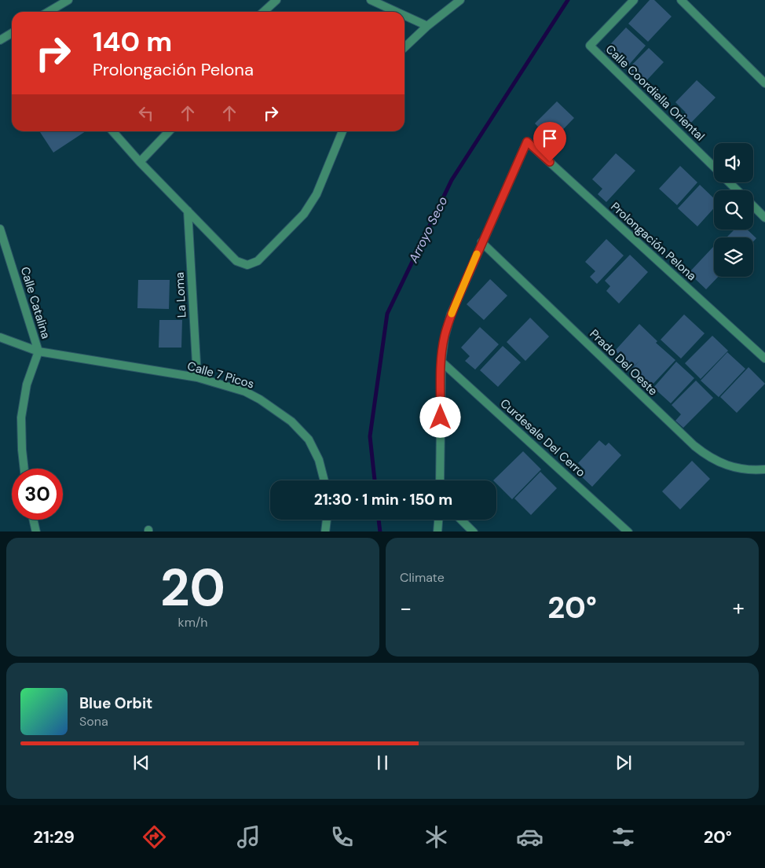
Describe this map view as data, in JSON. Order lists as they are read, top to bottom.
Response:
{
  "streets": {
    "street": [
      "Calle Coordiella Oriental",
      "Prolongación Pelona",
      "La Loma",
      "Calle Catalina",
      "Prado Del Oeste",
      "Calle 7 Picos",
      "Curdesale Del Cerro"
    ]
  },
  "crossings": [
    ["Prolongación Pelona", "Prado Del Oeste"],
    ["La Loma", "Calle 7 Picos"],
    ["Calle Catalina", "Calle 7 Picos"]
  ],
  "water": ["Arroyo Seco"],
  "page": {
    "turn": ["140 m", "Prolongación Pelona"],
    "limit": "30",
    "trip": "21:30 · 1 min · 150 m",
    "tile": [
      ["20", "km/h"],
      "Climate"
    ],
    "heat": ["−", "20°", "+"],
    "song": ["Blue Orbit", "Sona"],
    "tabs": ["21:29", "20°"]
  }
}
